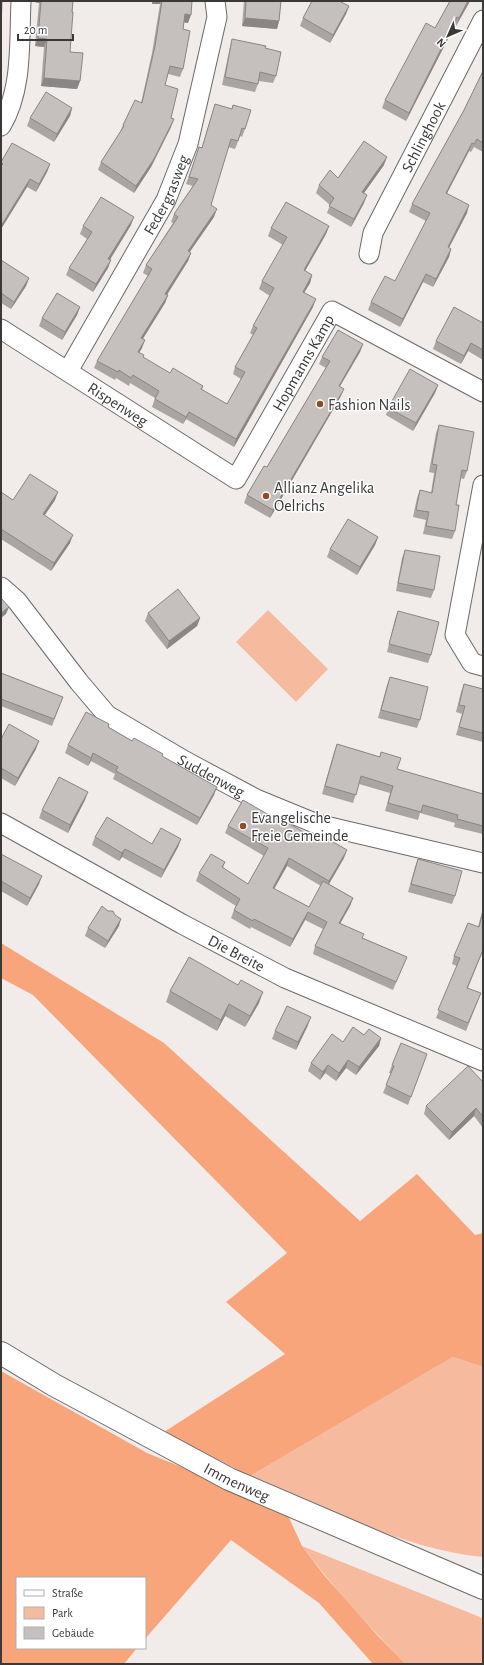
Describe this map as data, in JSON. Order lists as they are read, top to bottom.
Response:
{
  "streets": {
    "street": [
      "Schlinghook",
      "Federgrasweg",
      "Hopmanns Kamp",
      "Rispenweg",
      "Suddenweg",
      "Die Breite",
      "Immenweg"
    ]
  },
  "crossings": [
    ["Federgrasweg", "Rispenweg"],
    ["Hopmanns Kamp", "Rispenweg"]
  ],
  "places": ["Fashion Nails", "Allianz Angelika Oelrichs", "Evangelische Freie Gemeinde"],
  "legend": ["Straße", "Park", "Gebäude"],
  "scale_bar": "20 m",
  "north": "bottom left"
}
